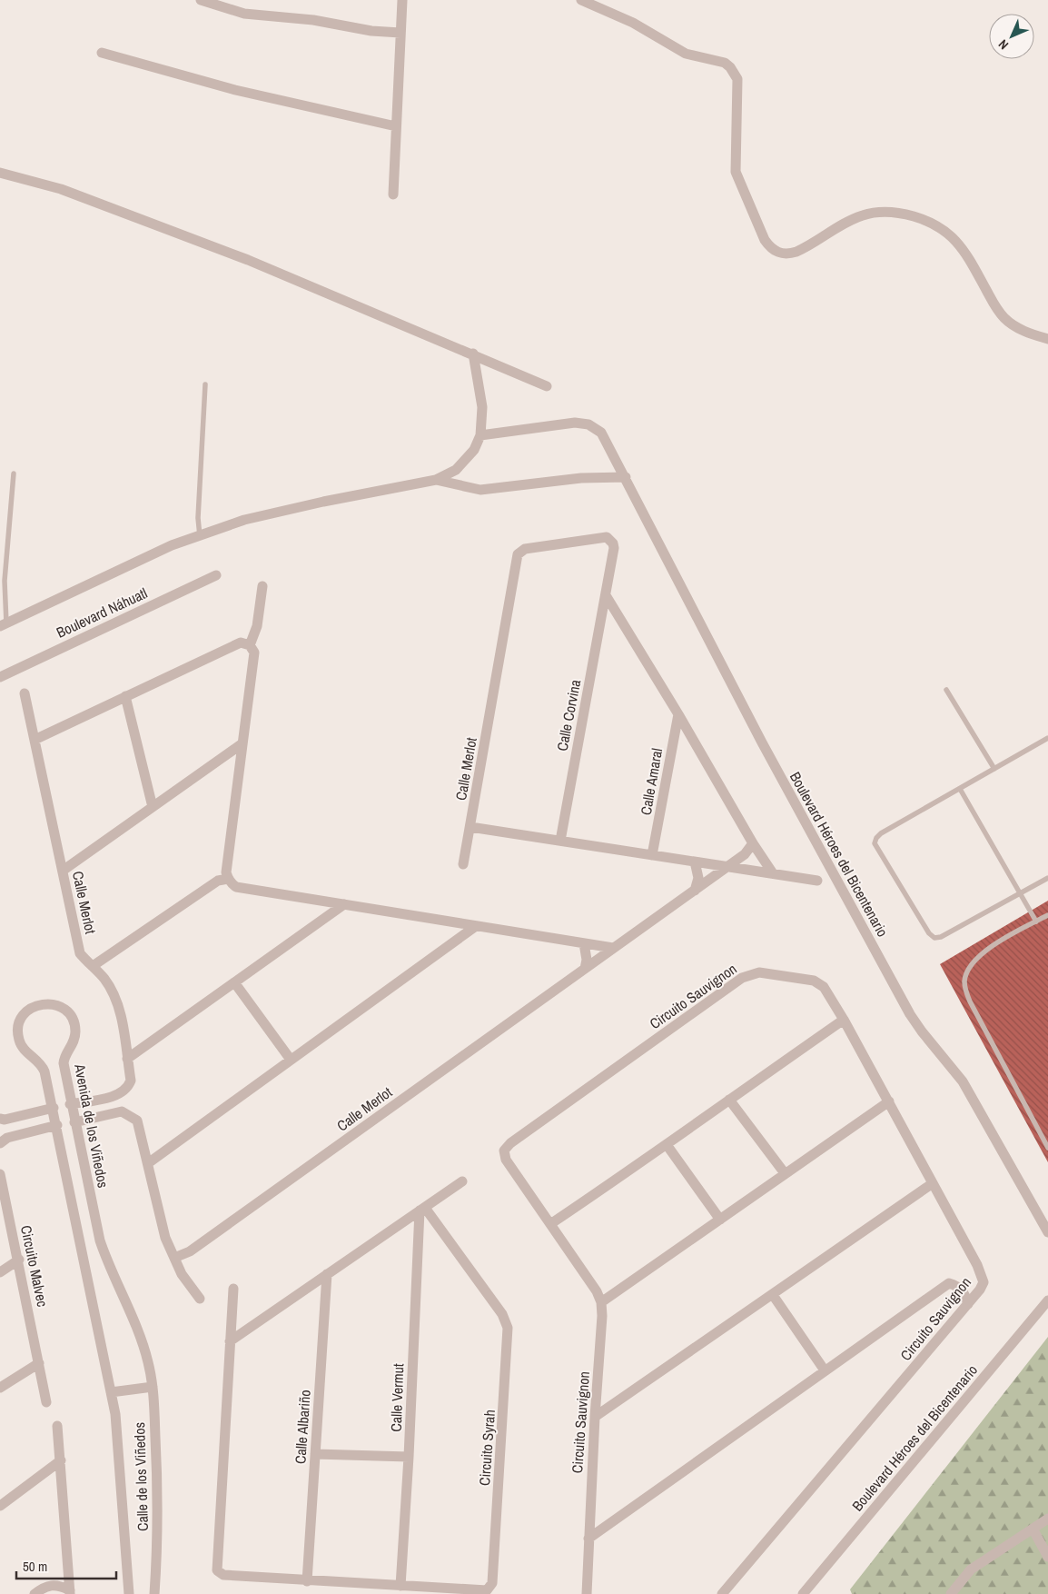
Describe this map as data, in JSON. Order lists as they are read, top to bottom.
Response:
{
  "streets": {
    "street": [
      "Boulevard Náhuatl",
      "Calle Corvina",
      "Calle Merlot",
      "Calle Amaral",
      "Boulevard Héroes del Bicentenario",
      "Circuito Sauvignon",
      "Avenida de los Viñedos",
      "Circuito Malvec",
      "Calle Vermut",
      "Calle Albariño",
      "Circuito Syrah",
      "Calle de los Viñedos"
    ]
  },
  "crossings": [
    ["Calle Corvina", "Calle Merlot"],
    ["Calle Merlot", "Avenida de los Viñedos"],
    ["Avenida de los Viñedos", "Calle de los Viñedos"],
    ["Calle Vermut", "Circuito Syrah"],
    ["Calle Albariño", "Circuito Syrah"]
  ],
  "scale_bar": "50 m",
  "north": "bottom left"
}
